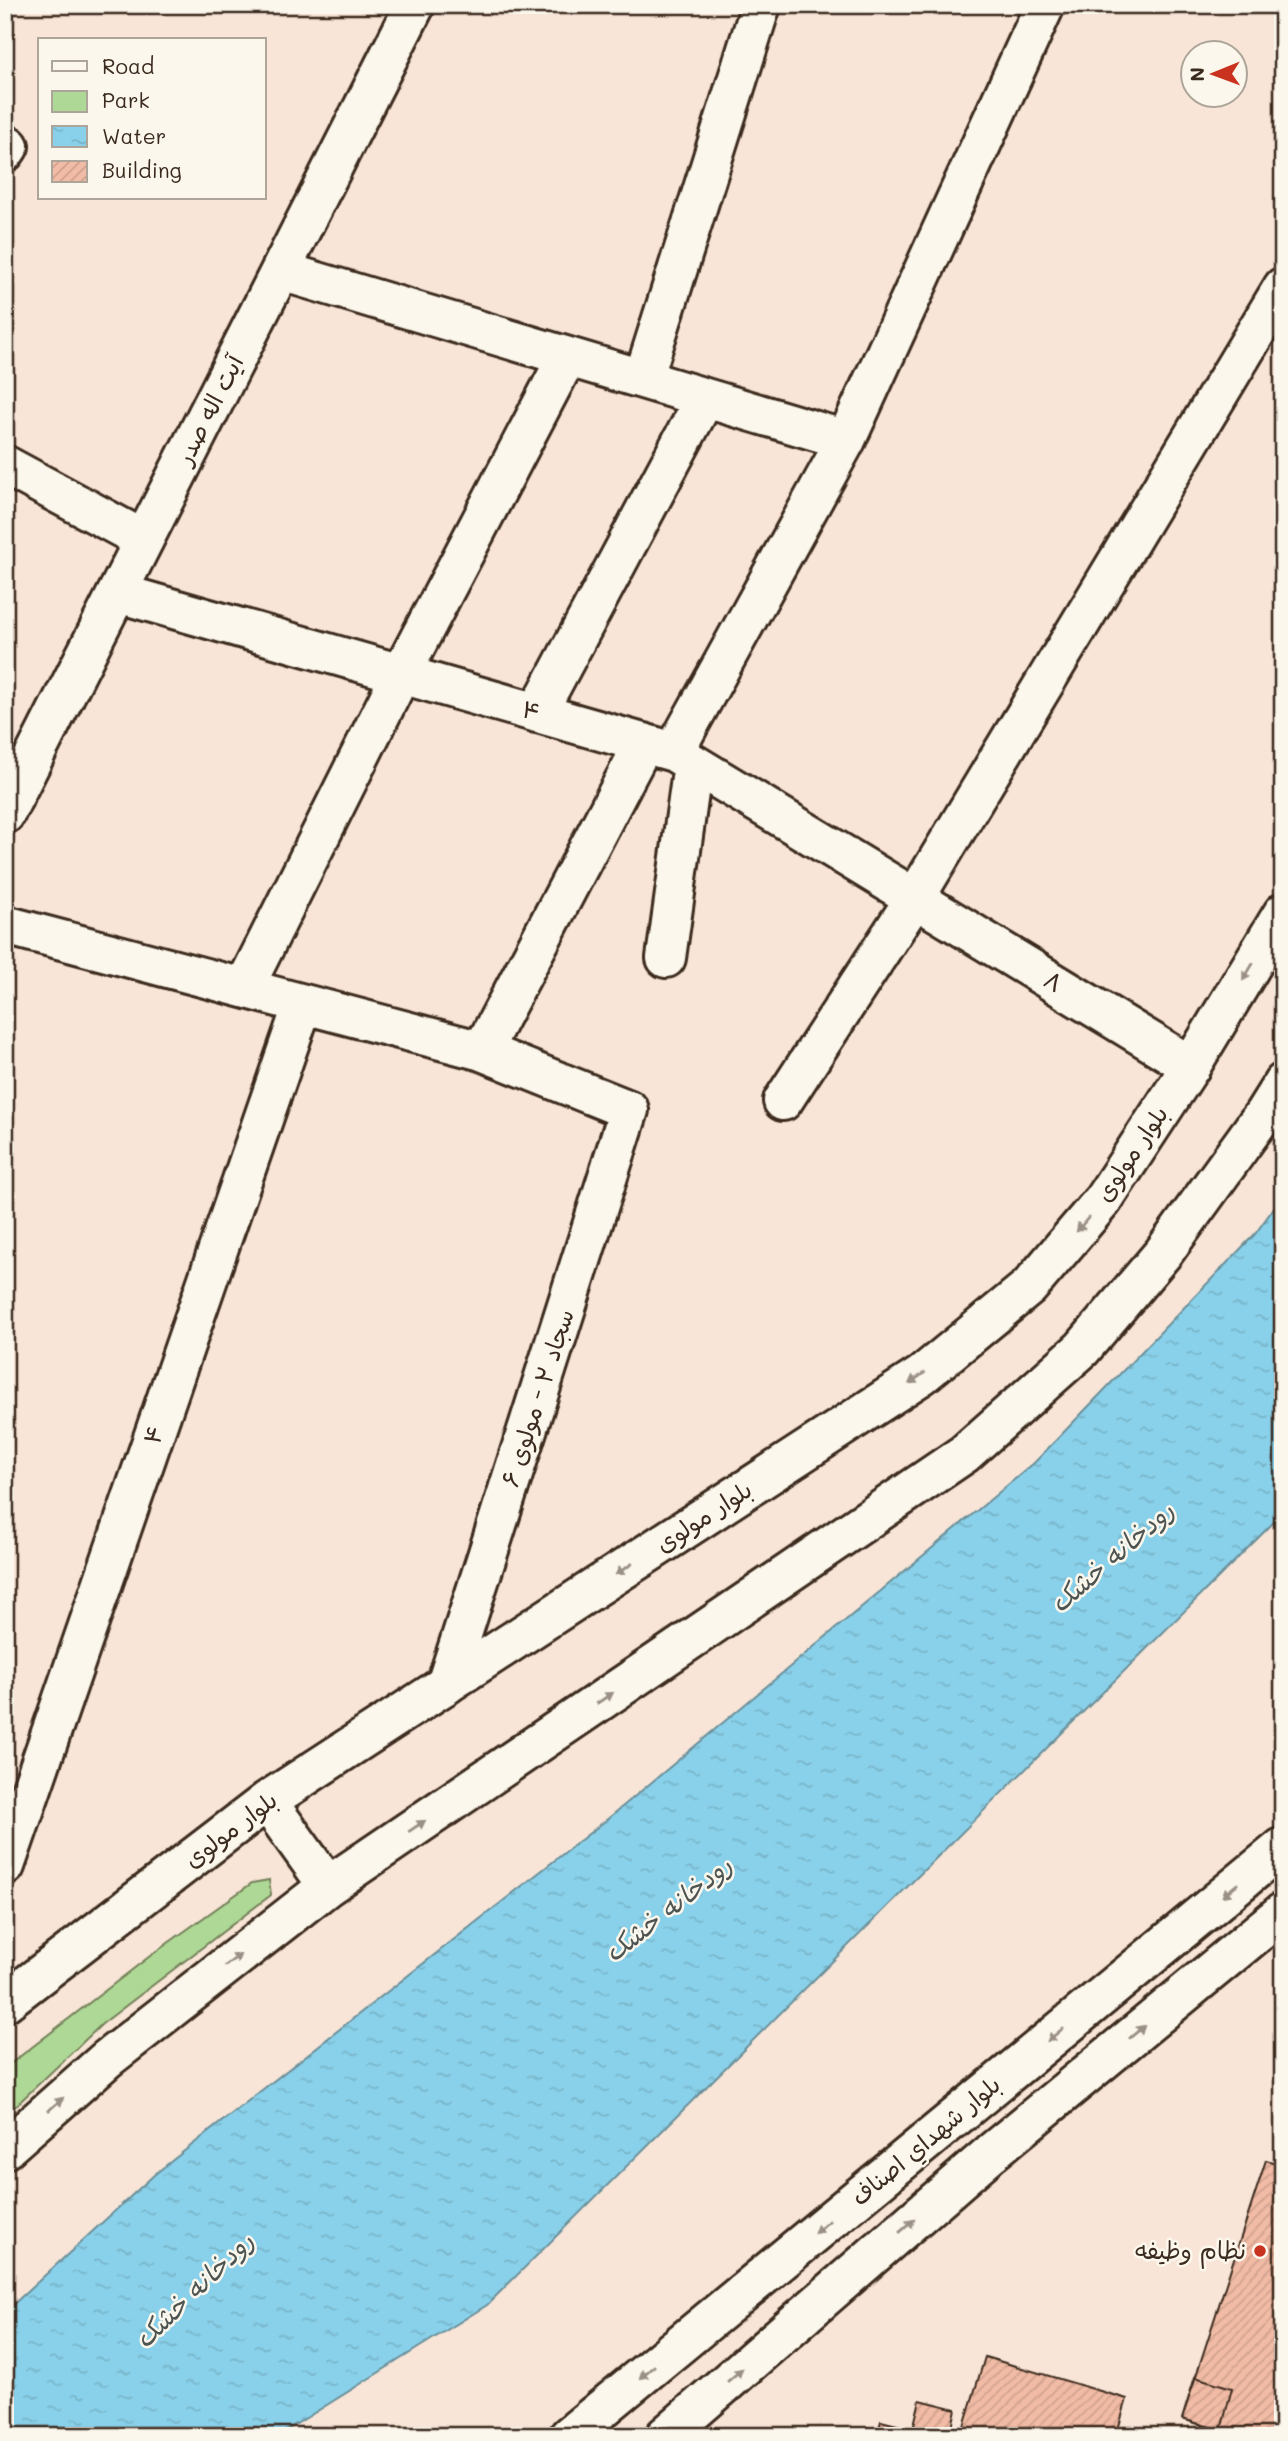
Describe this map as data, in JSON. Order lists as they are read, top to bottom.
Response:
{
  "streets": {
    "street": [
      "آیت اله صدر",
      "۴",
      "۸",
      "بلوار مولوی",
      "سجاد ۲ - مولوی ۶",
      "بلوار شهداي اصناف"
    ]
  },
  "crossings": [
    ["آیت اله صدر", "۴"],
    ["۴", "۸"],
    ["۸", "بلوار مولوی"],
    ["بلوار مولوی", "سجاد ۲ - مولوی ۶"]
  ],
  "water": ["رودخانه خشک"],
  "places": ["نظام وظیفه"],
  "legend": [
    "Road",
    "Park",
    "Water",
    "Building"
  ],
  "north": "left"
}
